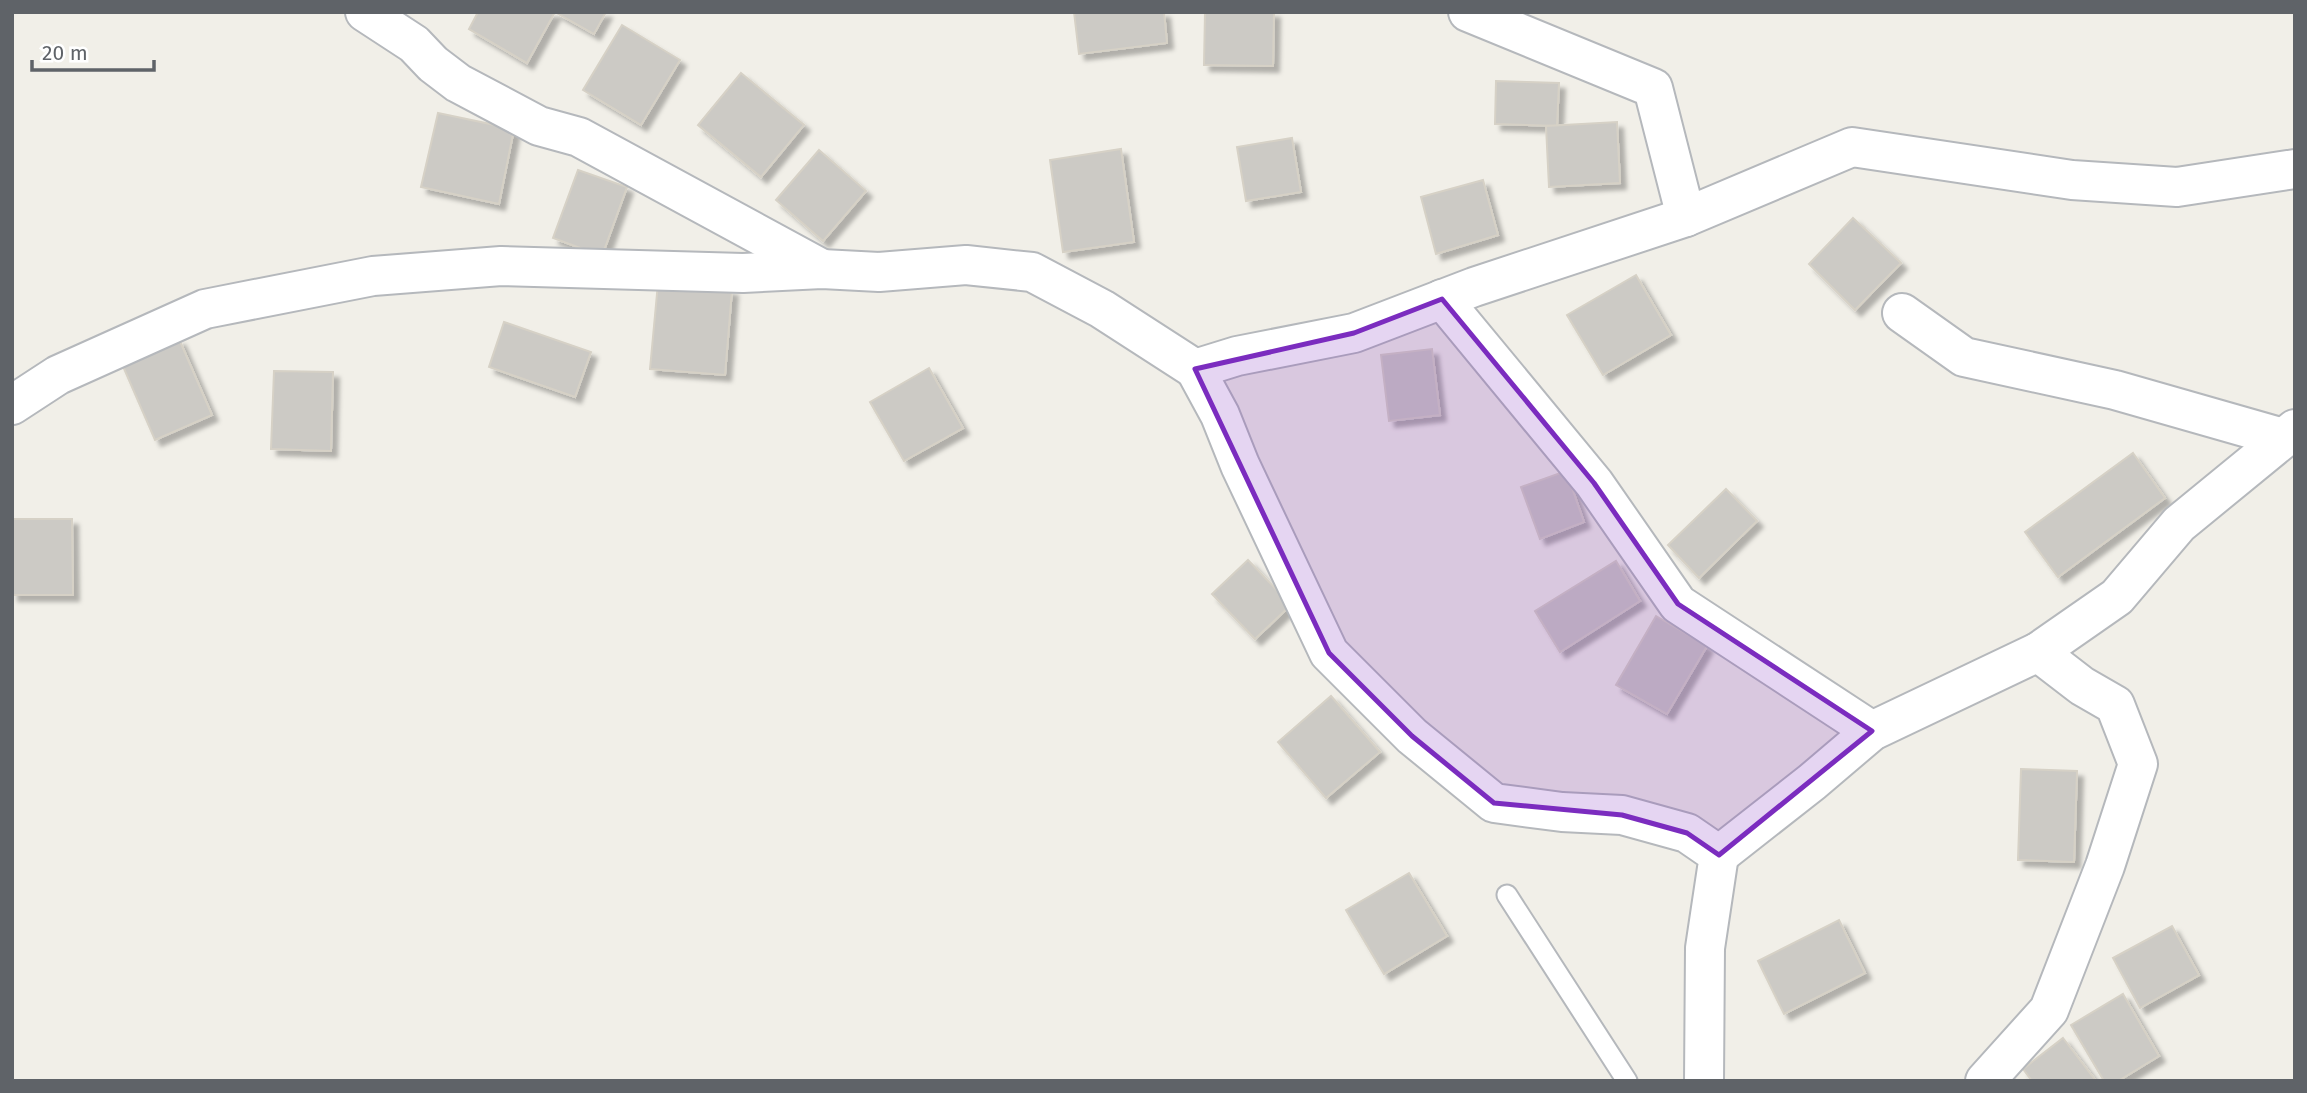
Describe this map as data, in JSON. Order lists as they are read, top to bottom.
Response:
{
  "scale_bar": "20 m"
}
